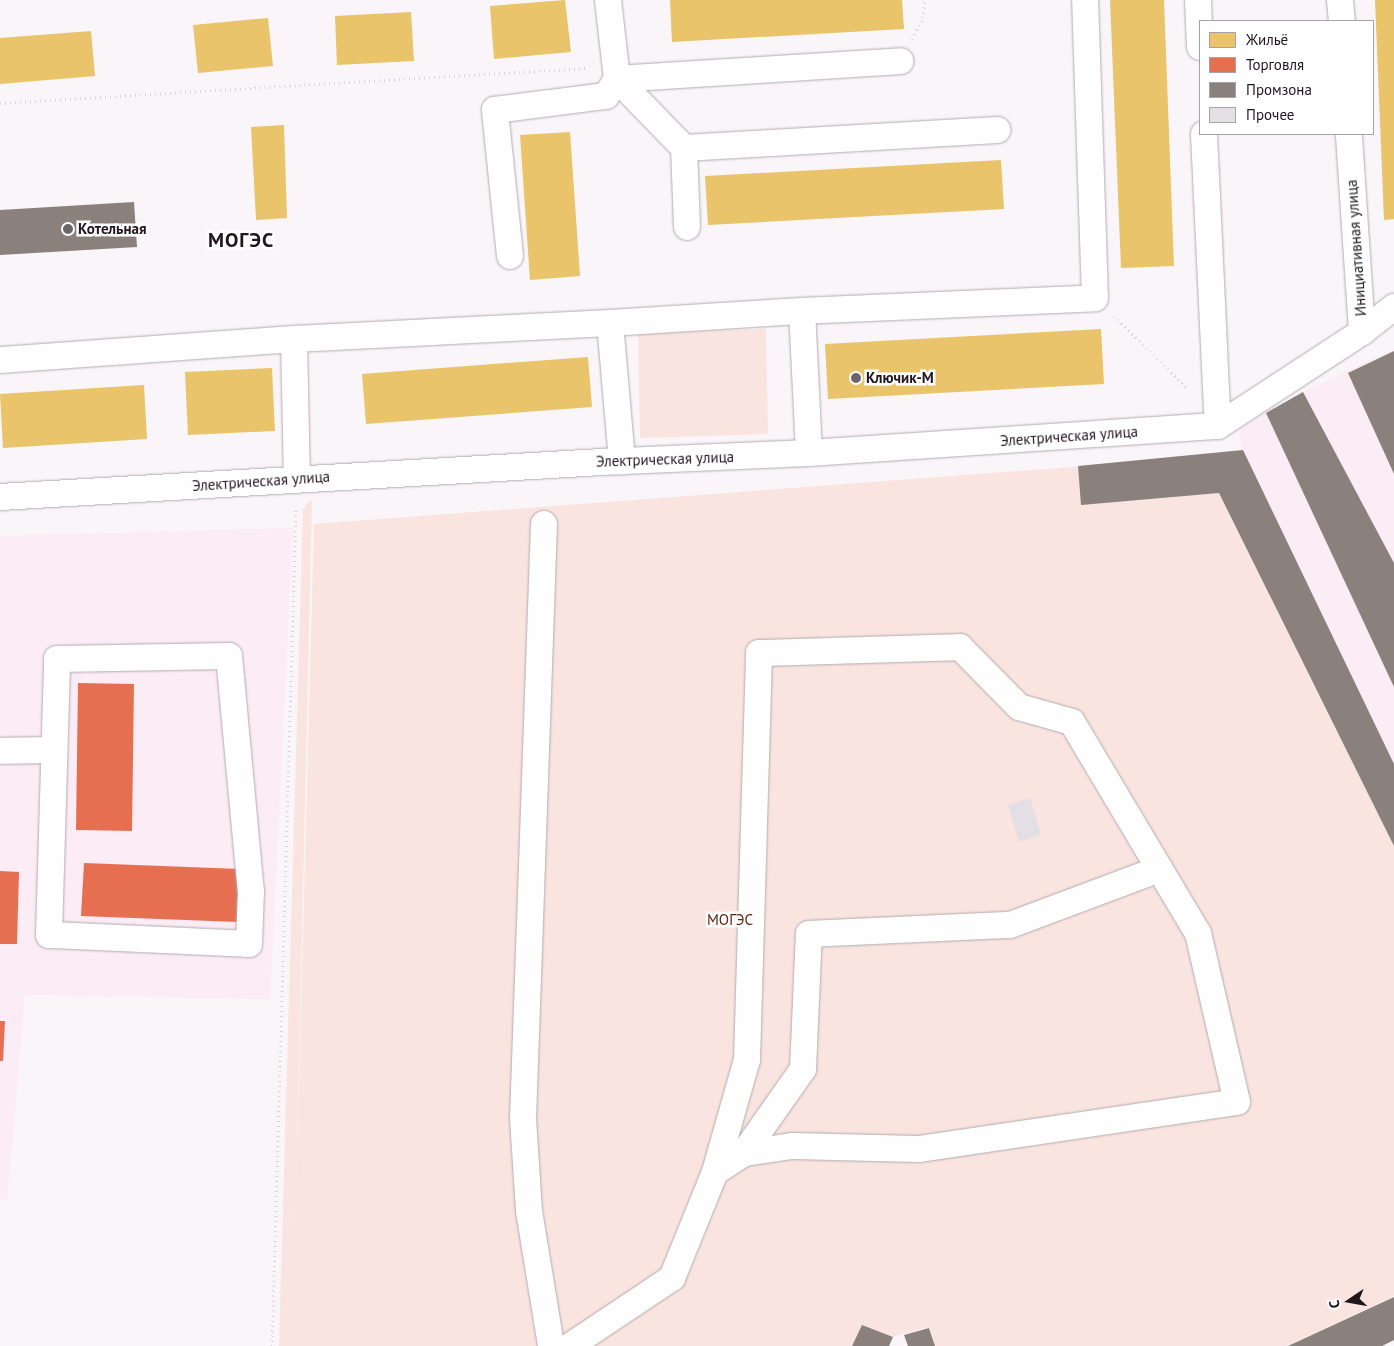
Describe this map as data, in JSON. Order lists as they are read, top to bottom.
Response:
{
  "streets": {
    "street": ["Инициативная улица", "Электрическая улица"]
  },
  "crossings": [
    ["Инициативная улица", "Электрическая улица"]
  ],
  "districts": ["МОГЭС"],
  "parks": ["МОГЭС"],
  "places": ["Котельная", "Ключик-М"],
  "legend": [
    "Жильё",
    "Торговля",
    "Промзона",
    "Прочее"
  ],
  "north": "left"
}
